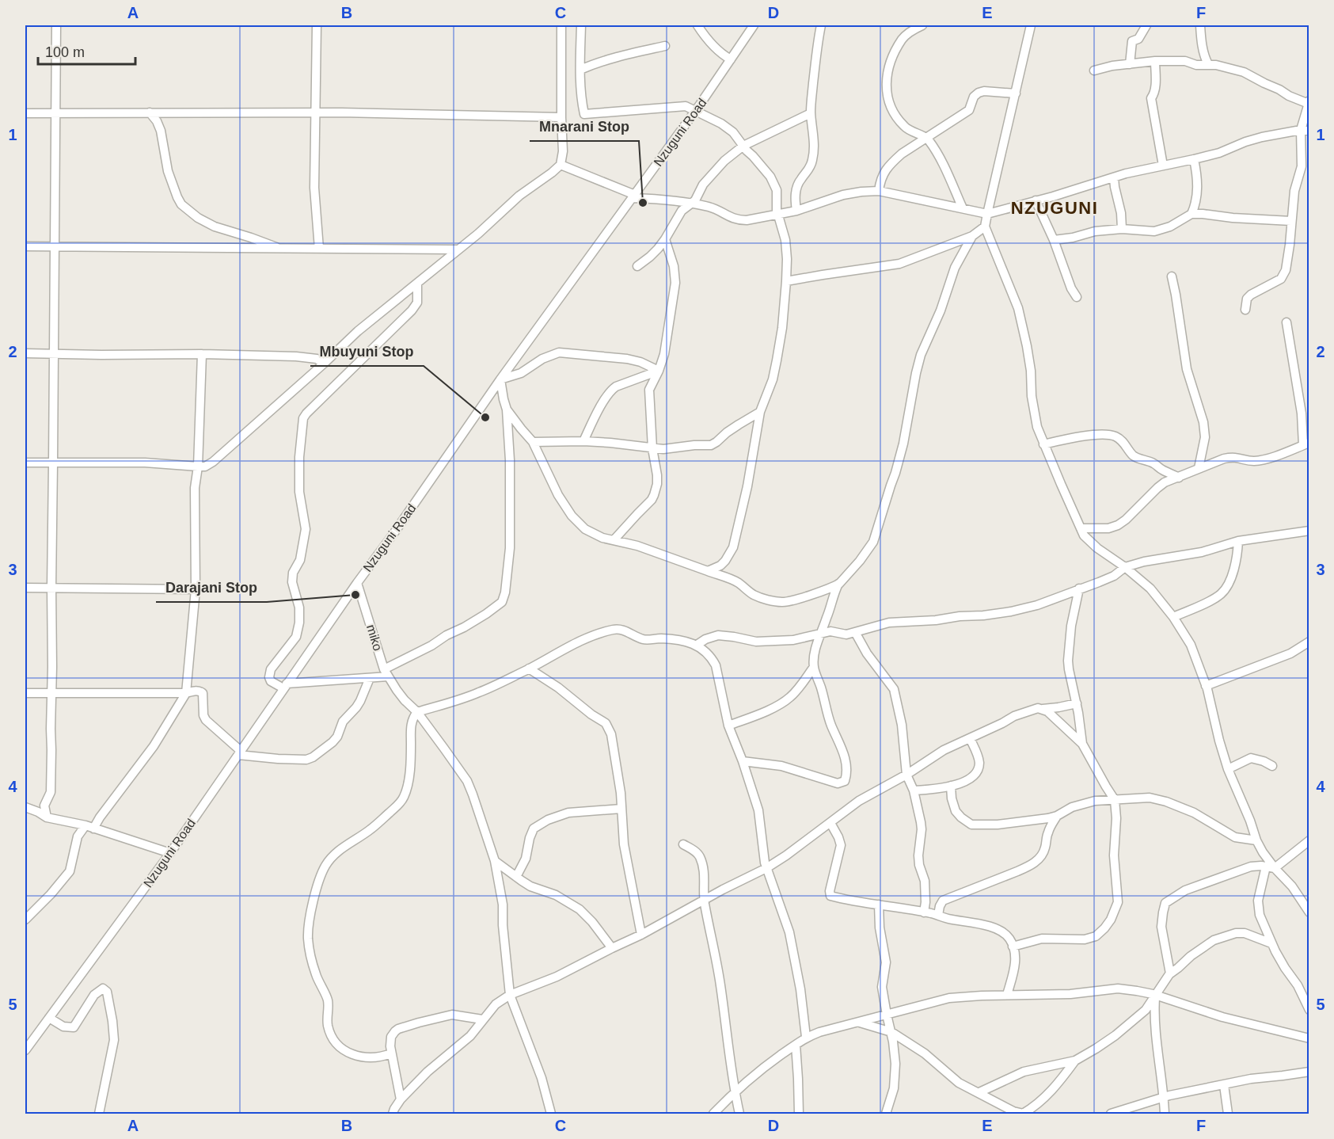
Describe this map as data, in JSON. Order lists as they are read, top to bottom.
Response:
{
  "streets": {
    "street": ["Nzuguni Road", "miko"]
  },
  "crossings": [
    ["Nzuguni Road", "miko"]
  ],
  "districts": ["NZUGUNI"],
  "places": ["Mnarani Stop", "Mbuyuni Stop", "Darajani Stop"],
  "scale_bar": "100 m",
  "grid": {
    "columns": [
      "A",
      "B",
      "C",
      "D",
      "E",
      "F"
    ],
    "rows": [
      "1",
      "2",
      "3",
      "4",
      "5"
    ]
  }
}
